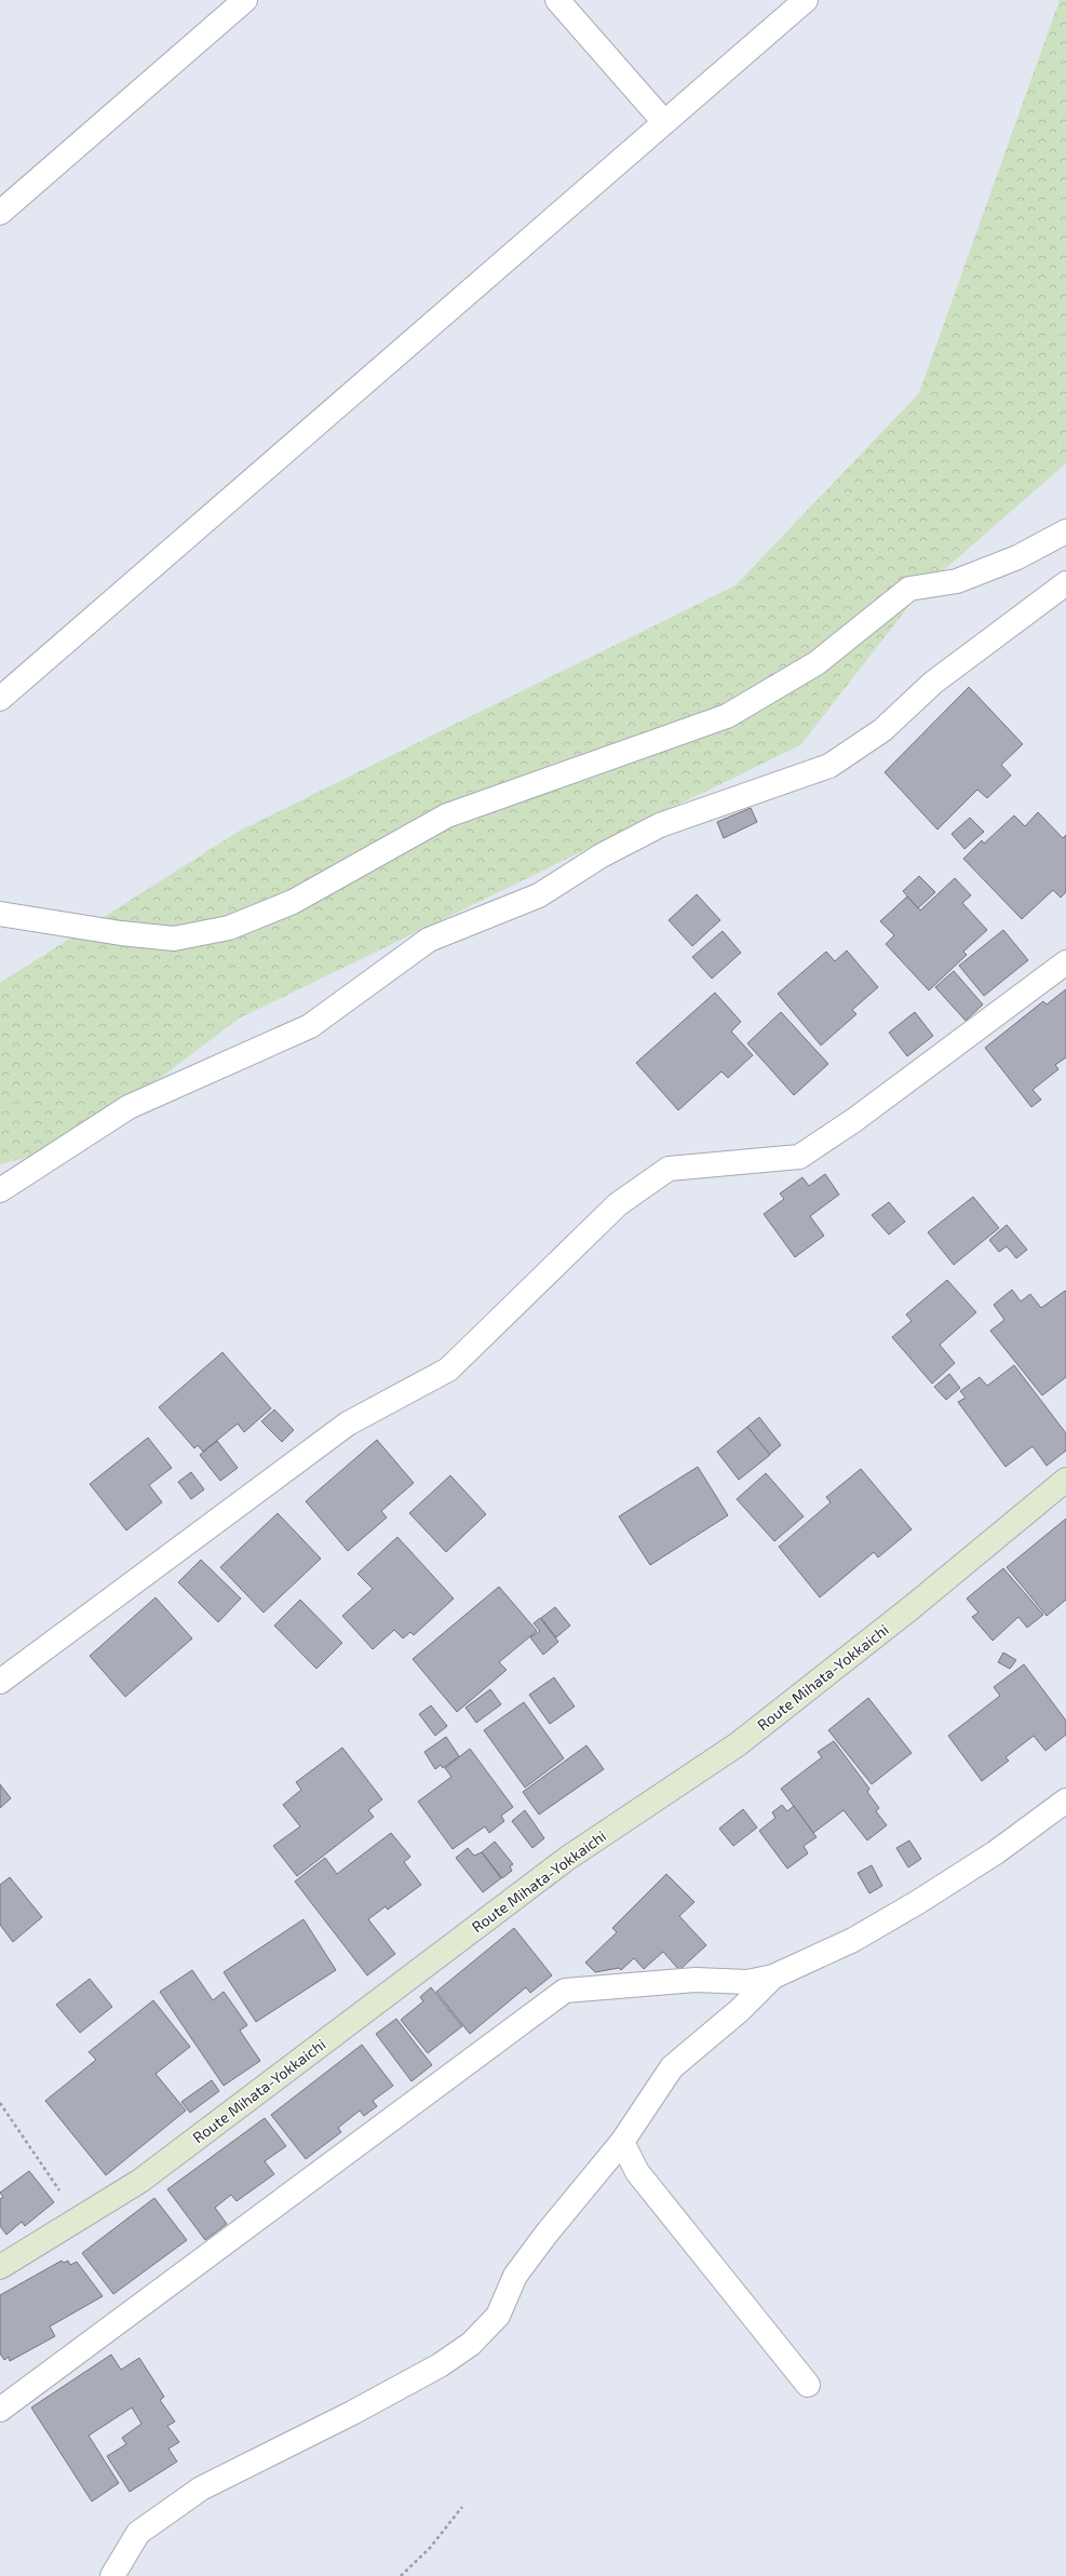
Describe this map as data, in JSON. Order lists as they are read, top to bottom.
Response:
{
  "streets": {
    "main road": ["Route Mihata-Yokkaichi"]
  }
}
